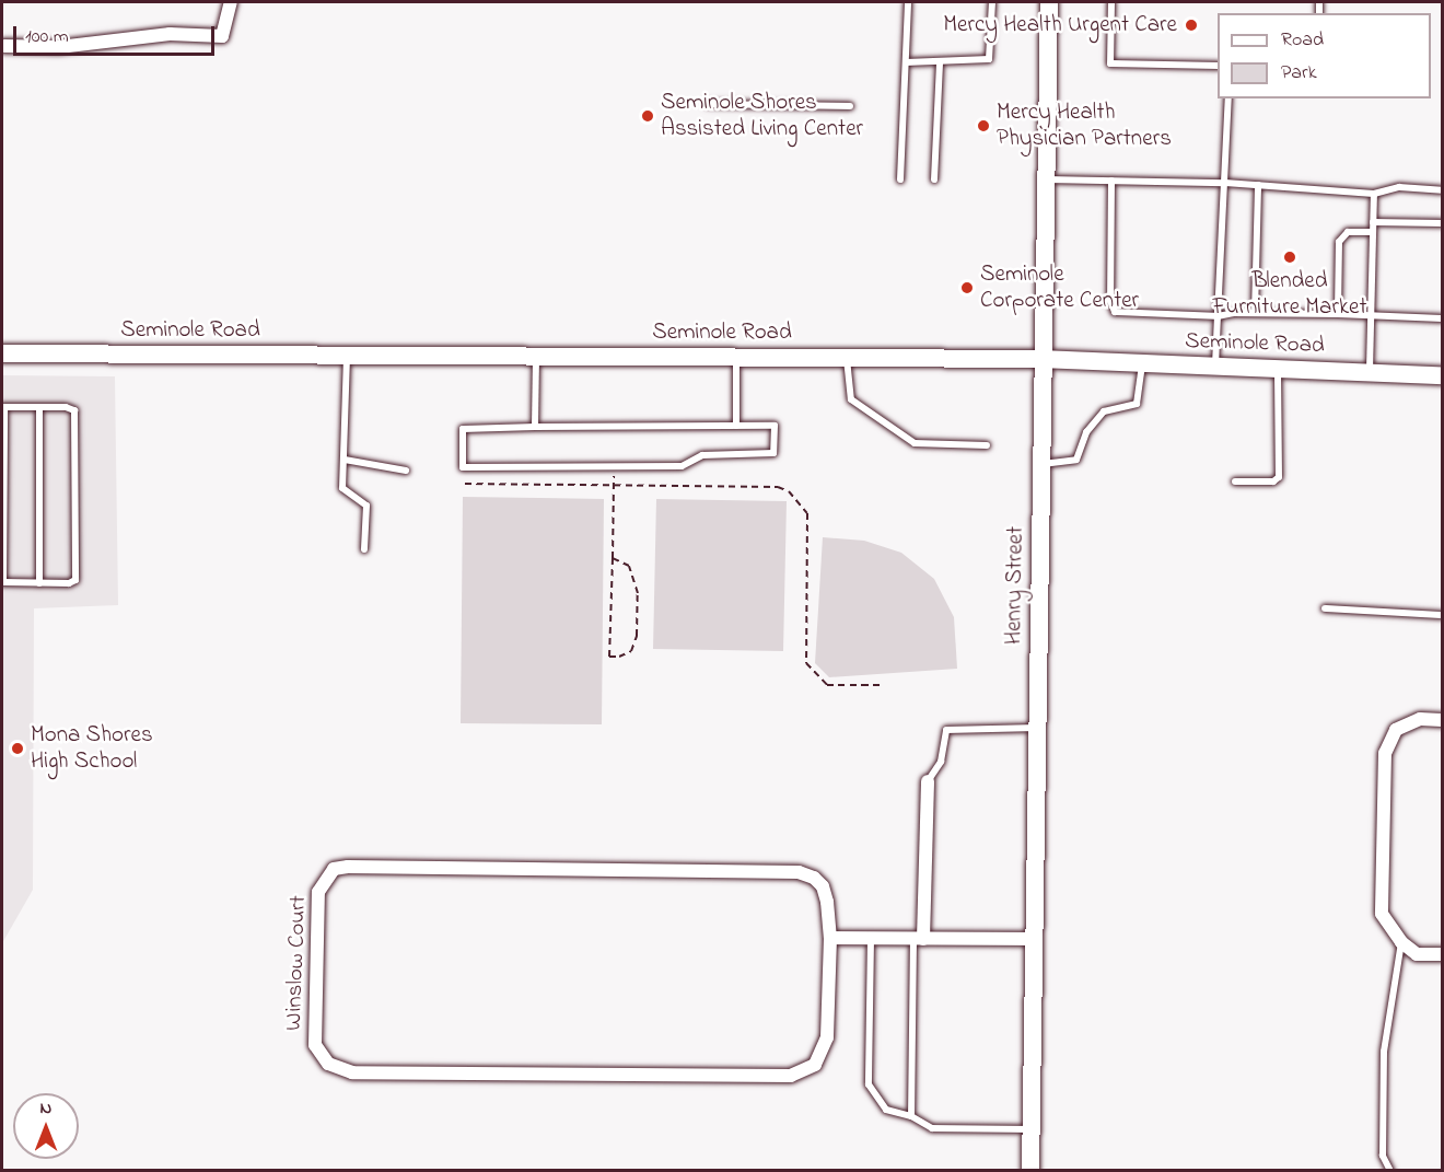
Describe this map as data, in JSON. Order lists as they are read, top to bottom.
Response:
{
  "streets": {
    "street": ["Seminole Road", "Henry Street", "Winslow Court"]
  },
  "crossings": [
    ["Seminole Road", "Henry Street"]
  ],
  "places": [
    "Mercy Health Urgent Care",
    "Seminole Shores Assisted Living Center",
    "Mercy Health Physician Partners",
    "Blended Furniture Market",
    "Seminole Corporate Center",
    "Mona Shores High School"
  ],
  "legend": ["Road", "Park"],
  "scale_bar": "100 m",
  "north": "top"
}
